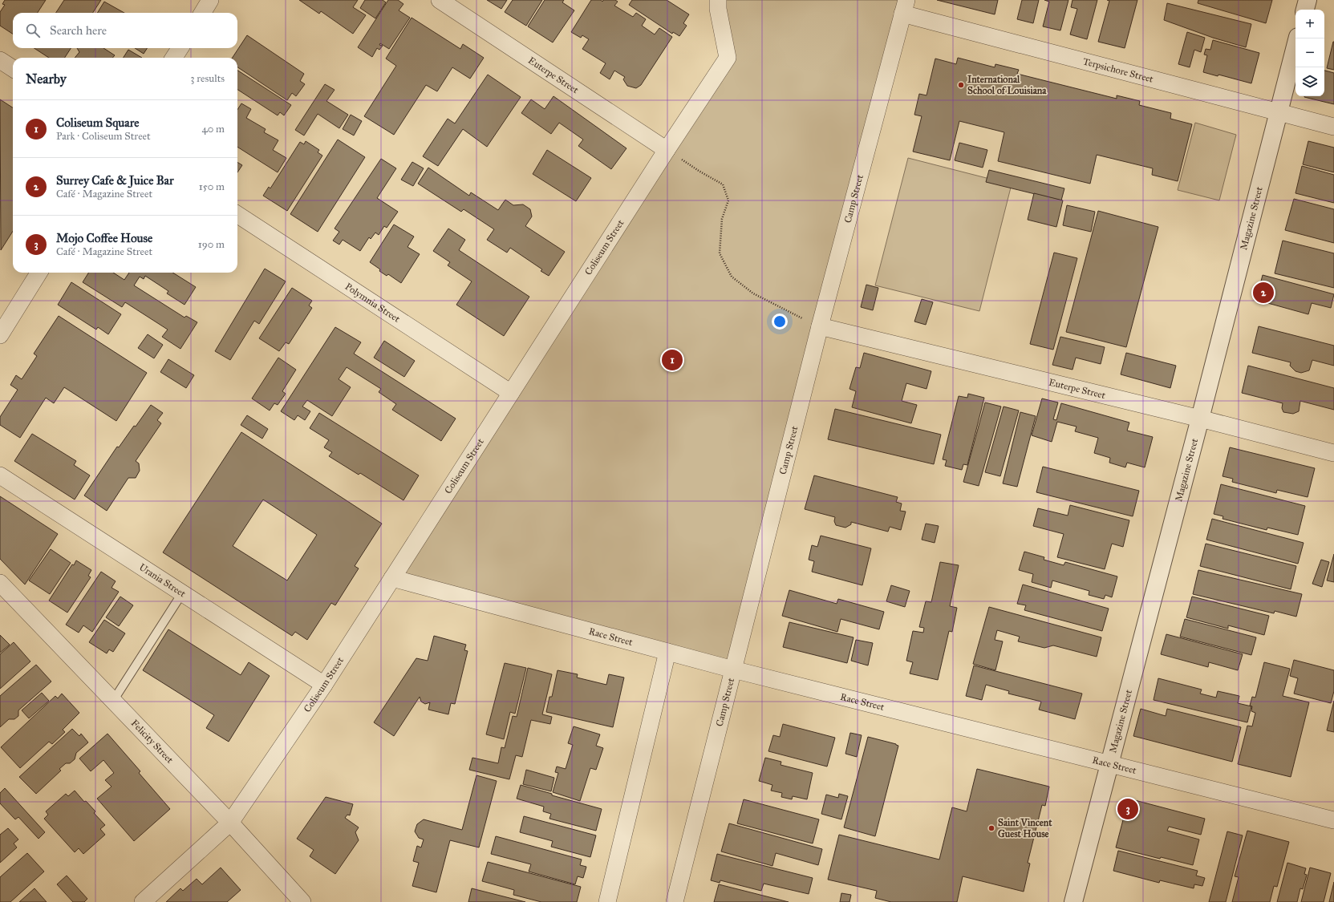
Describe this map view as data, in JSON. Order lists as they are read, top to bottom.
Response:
{
  "streets": {
    "street": [
      "Terpsichore Street",
      "Euterpe Street",
      "Camp Street",
      "Magazine Street",
      "Coliseum Street",
      "Polymnia Street",
      "Urania Street",
      "Race Street",
      "Felicity Street"
    ]
  },
  "crossings": [
    ["Terpsichore Street", "Camp Street"],
    ["Terpsichore Street", "Magazine Street"],
    ["Euterpe Street", "Camp Street"],
    ["Euterpe Street", "Magazine Street"],
    ["Euterpe Street", "Coliseum Street"],
    ["Camp Street", "Race Street"],
    ["Magazine Street", "Race Street"],
    ["Coliseum Street", "Polymnia Street"],
    ["Coliseum Street", "Urania Street"],
    ["Coliseum Street", "Race Street"],
    ["Coliseum Street", "Felicity Street"]
  ],
  "places": ["International School of Louisiana", "Saint Vincent Guest House"],
  "page": {
    "map_buttons": ["+", "−"],
    "search": "Search here",
    "heading": ["Nearby", "3 results"],
    "list": [
      {
        "mark": "1",
        "name": "Coliseum Square",
        "note": "Park · Coliseum Street",
        "value": "40 m"
      },
      {
        "mark": "2",
        "name": "Surrey Cafe & Juice Bar",
        "note": "Café · Magazine Street",
        "value": "150 m"
      },
      {
        "mark": "3",
        "name": "Mojo Coffee House",
        "note": "Café · Magazine Street",
        "value": "190 m"
      }
    ],
    "pins": ["2", "1", "3"]
  }
}
